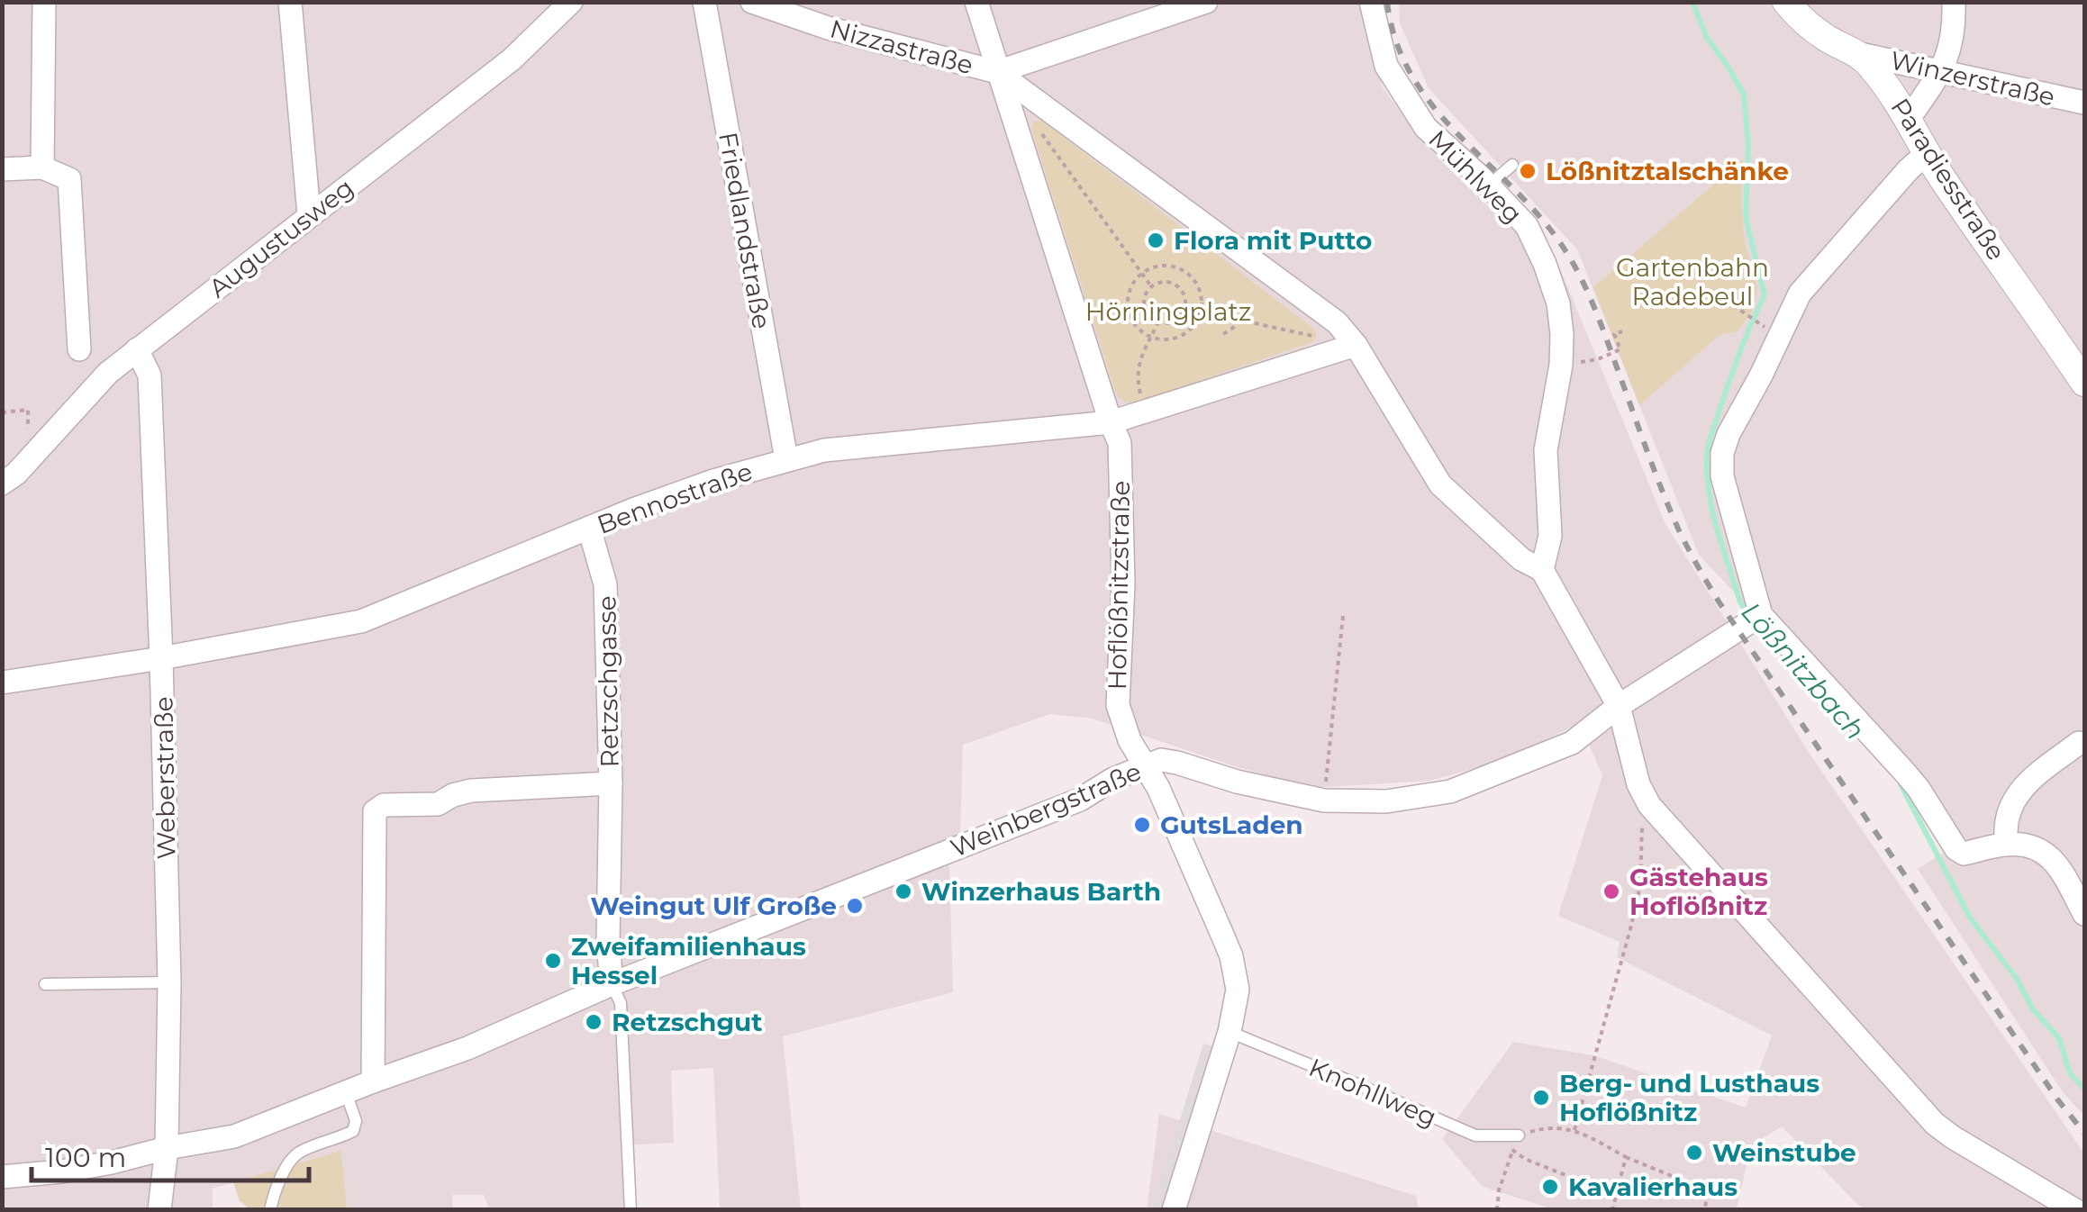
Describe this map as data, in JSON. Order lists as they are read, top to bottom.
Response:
{
  "streets": {
    "street": [
      "Nizzastraße",
      "Winzerstraße",
      "Mühlweg",
      "Paradiesstraße",
      "Friedlandstraße",
      "Augustusweg",
      "Bennostraße",
      "Hoflößnitzstraße",
      "Retzschgasse",
      "Weberstraße",
      "Weinbergstraße"
    ],
    "lane": ["Knohllweg"]
  },
  "crossings": [
    ["Nizzastraße", "Hoflößnitzstraße"],
    ["Winzerstraße", "Paradiesstraße"],
    ["Friedlandstraße", "Bennostraße"],
    ["Augustusweg", "Weberstraße"],
    ["Bennostraße", "Hoflößnitzstraße"],
    ["Bennostraße", "Retzschgasse"],
    ["Bennostraße", "Weberstraße"],
    ["Hoflößnitzstraße", "Weinbergstraße"],
    ["Hoflößnitzstraße", "Knohllweg"],
    ["Retzschgasse", "Weinbergstraße"],
    ["Weberstraße", "Weinbergstraße"]
  ],
  "water": ["Lößnitzbach"],
  "parks": ["Gartenbahn Radebeul", "Hörningplatz"],
  "places": [
    "Lößnitztalschänke",
    "Flora mit Putto",
    "GutsLaden",
    "Winzerhaus Barth",
    "Gästehaus Hoflößnitz",
    "Weingut Ulf Große",
    "Zweifamilienhaus Hessel",
    "Retzschgut",
    "Berg- und Lusthaus Hoflößnitz",
    "Weinstube",
    "Kavalierhaus"
  ],
  "scale_bar": "100 m"
}
